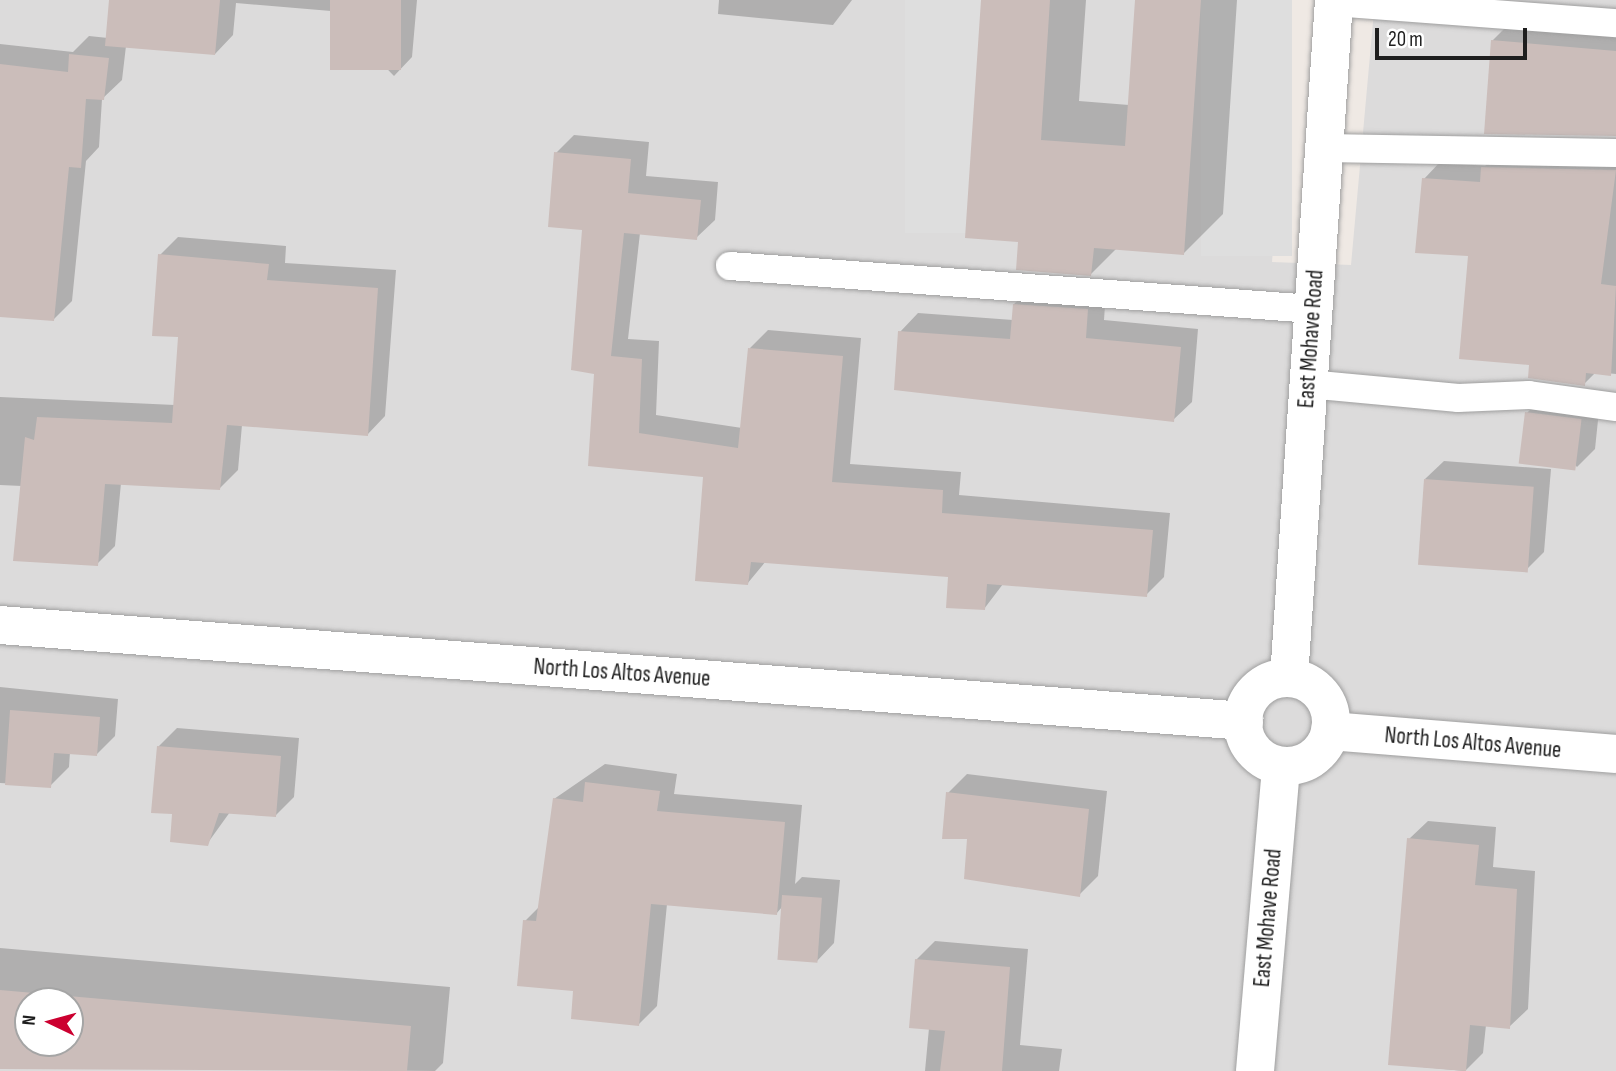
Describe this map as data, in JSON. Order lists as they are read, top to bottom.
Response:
{
  "streets": {
    "street": ["East Mohave Road", "North Los Altos Avenue"]
  },
  "crossings": [
    ["East Mohave Road", "North Los Altos Avenue"]
  ],
  "scale_bar": "20 m",
  "north": "left"
}
